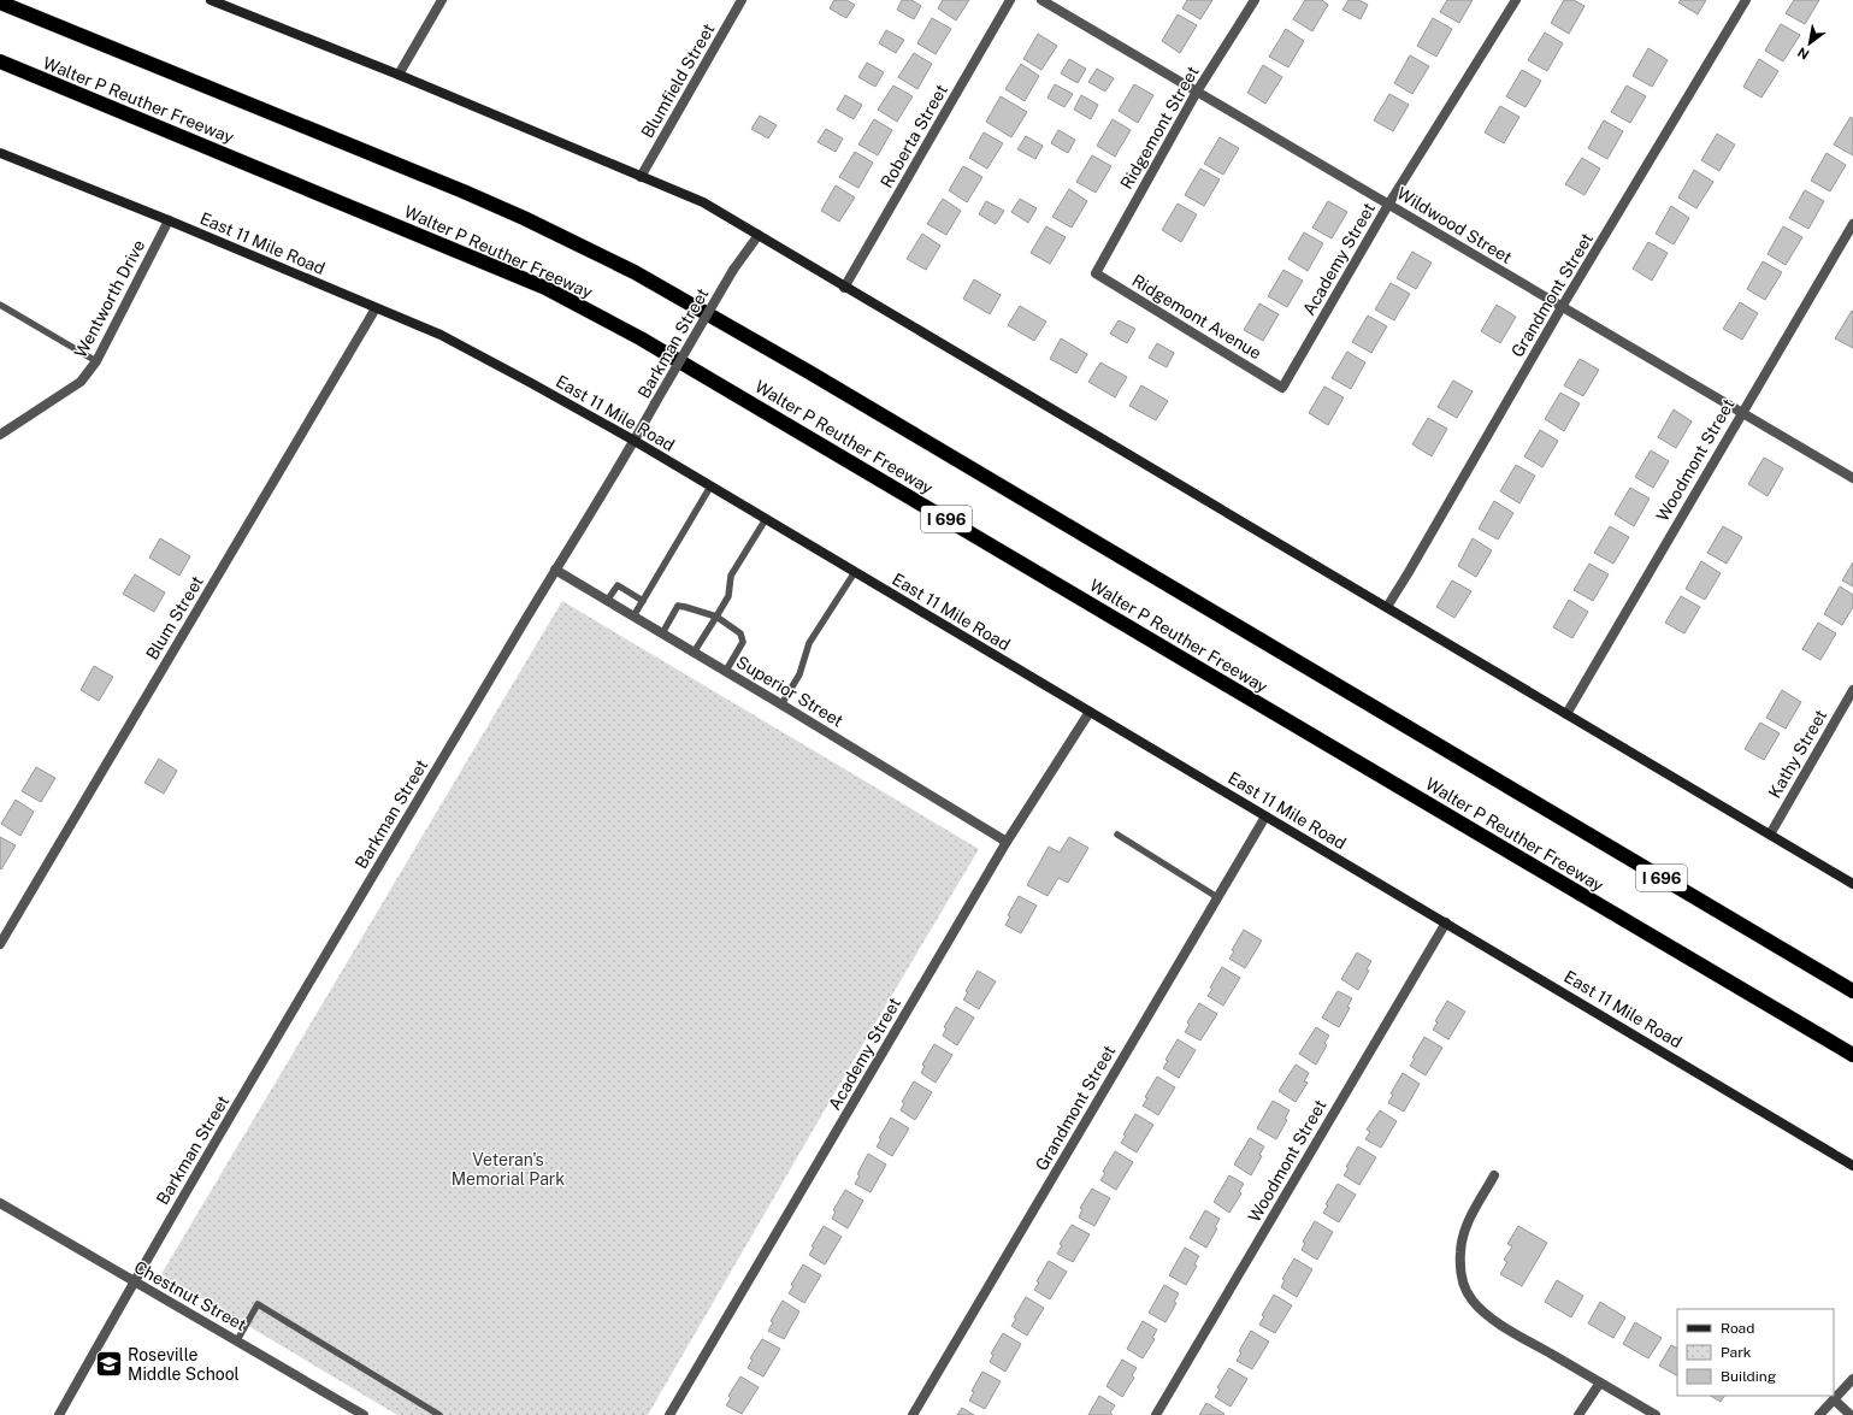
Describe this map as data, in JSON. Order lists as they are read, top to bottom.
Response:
{
  "streets": {
    "highway": ["Walter P Reuther Freeway", "I 696"],
    "main road": ["East 11 Mile Road"],
    "street": [
      "Blumfield Street",
      "Ridgemont Street",
      "Roberta Street",
      "Wildwood Street",
      "Academy Street",
      "Grandmont Street",
      "Wentworth Drive",
      "Ridgemont Avenue",
      "Barkman Street",
      "Woodmont Street",
      "Blum Street",
      "Superior Street",
      "Kathy Street",
      "Chestnut Street"
    ]
  },
  "crossings": [
    ["Ridgemont Street", "Wildwood Street"],
    ["Ridgemont Street", "Ridgemont Avenue"],
    ["Wildwood Street", "Academy Street"],
    ["Wildwood Street", "Grandmont Street"],
    ["Wildwood Street", "Woodmont Street"],
    ["East 11 Mile Road", "Academy Street"],
    ["East 11 Mile Road", "Grandmont Street"],
    ["East 11 Mile Road", "Wentworth Drive"],
    ["East 11 Mile Road", "Barkman Street"],
    ["East 11 Mile Road", "Woodmont Street"],
    ["East 11 Mile Road", "Blum Street"],
    ["Academy Street", "Ridgemont Avenue"],
    ["Academy Street", "Superior Street"],
    ["Barkman Street", "Superior Street"],
    ["Barkman Street", "Chestnut Street"]
  ],
  "parks": ["Veteran's Memorial Park"],
  "places": {
    "school or university": ["Roseville Middle School"]
  },
  "legend": ["Road", "Park", "Building"],
  "north": "bottom left"
}
